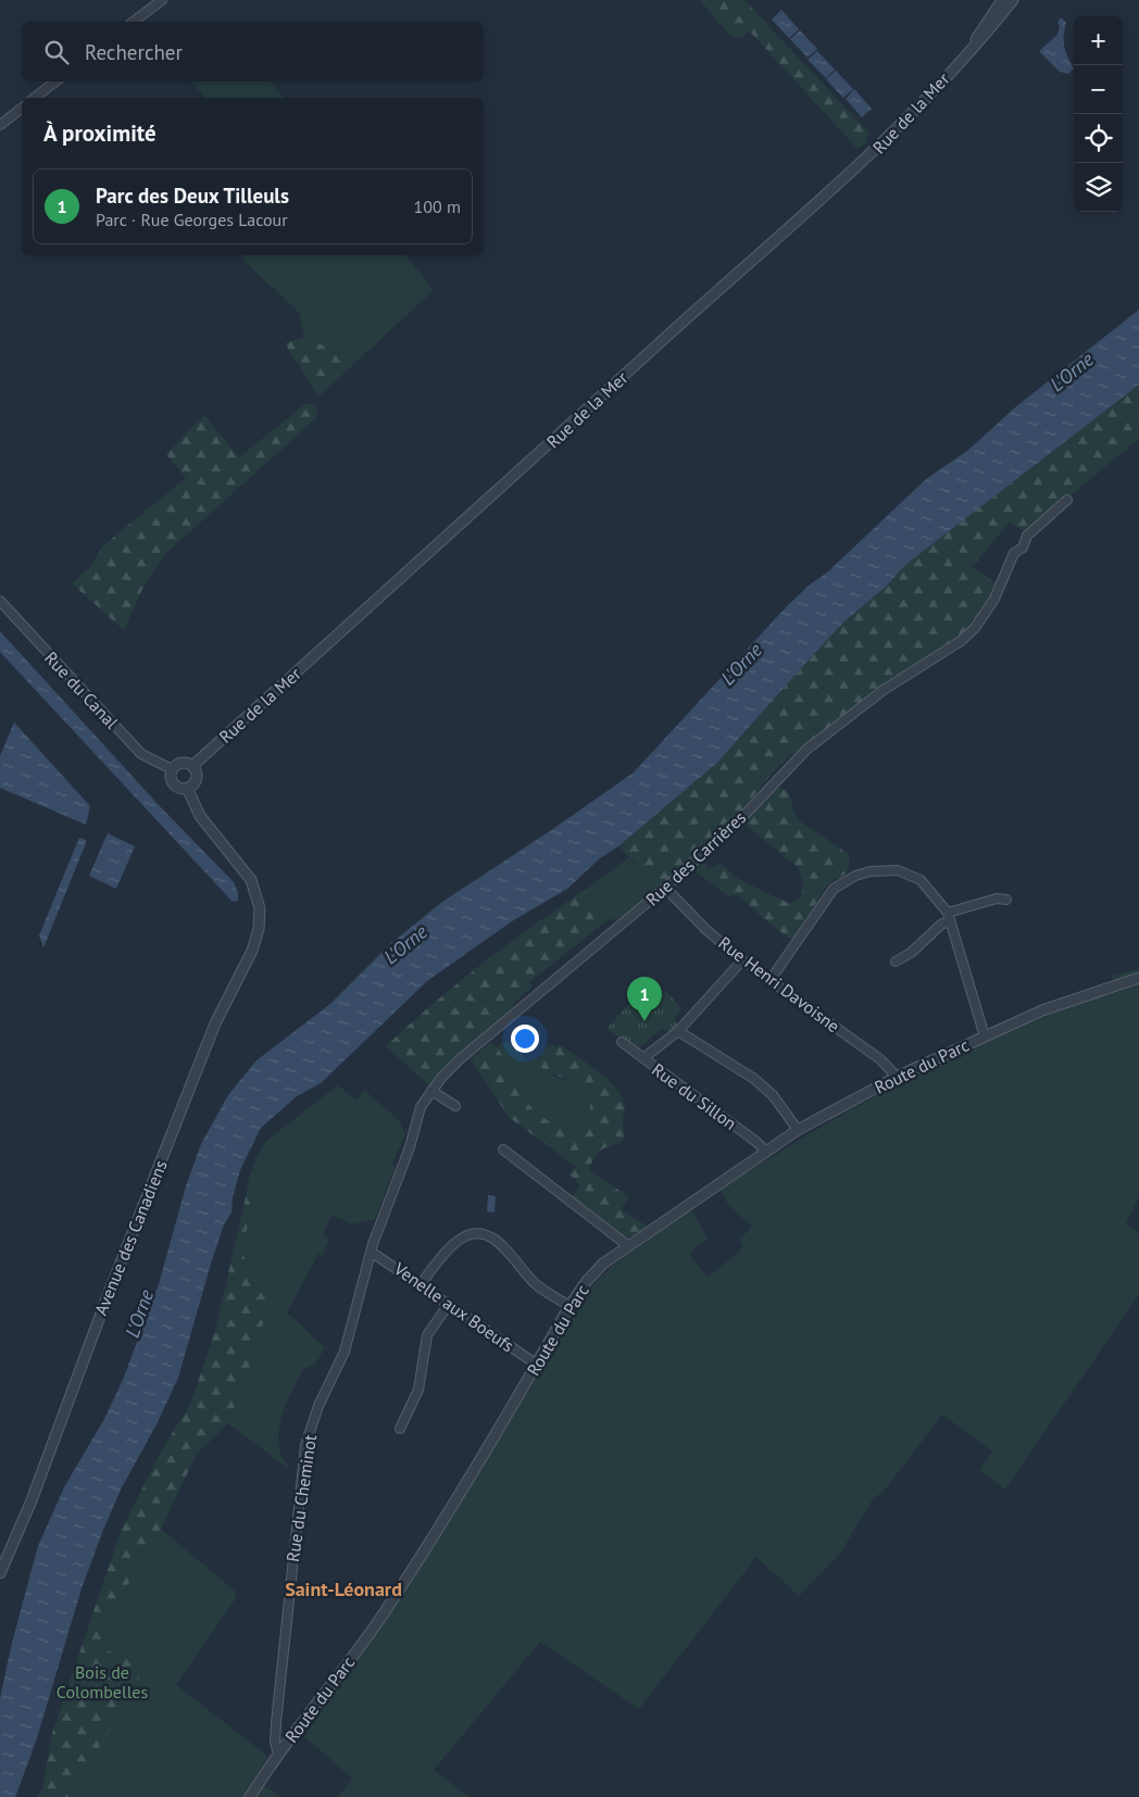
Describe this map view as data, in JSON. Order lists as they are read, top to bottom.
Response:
{
  "streets": {
    "street": [
      "Rue de la Mer",
      "Rue du Canal",
      "Rue des Carrières",
      "Rue Henri Davoisne",
      "Route du Parc",
      "Rue du Sillon",
      "Avenue des Canadiens",
      "Venelle aux Boeufs",
      "Rue du Cheminot"
    ]
  },
  "crossings": [
    ["Rue de la Mer", "Rue du Canal"],
    ["Rue de la Mer", "Avenue des Canadiens"],
    ["Rue du Canal", "Avenue des Canadiens"],
    ["Rue des Carrières", "Rue Henri Davoisne"],
    ["Rue des Carrières", "Venelle aux Boeufs"],
    ["Rue des Carrières", "Rue du Cheminot"],
    ["Rue Henri Davoisne", "Route du Parc"],
    ["Route du Parc", "Rue du Sillon"],
    ["Route du Parc", "Venelle aux Boeufs"],
    ["Route du Parc", "Rue du Cheminot"],
    ["Venelle aux Boeufs", "Rue du Cheminot"]
  ],
  "districts": ["Saint-Léonard"],
  "water": ["L'Orne"],
  "parks": ["Bois de Colombelles"],
  "page": {
    "map_buttons": ["+", "−"],
    "search": "Rechercher",
    "heading": "À proximité",
    "list": [
      {
        "mark": "1",
        "name": "Parc des Deux Tilleuls",
        "note": "Parc · Rue Georges Lacour",
        "value": "100 m"
      }
    ],
    "pins": "1"
  }
}
